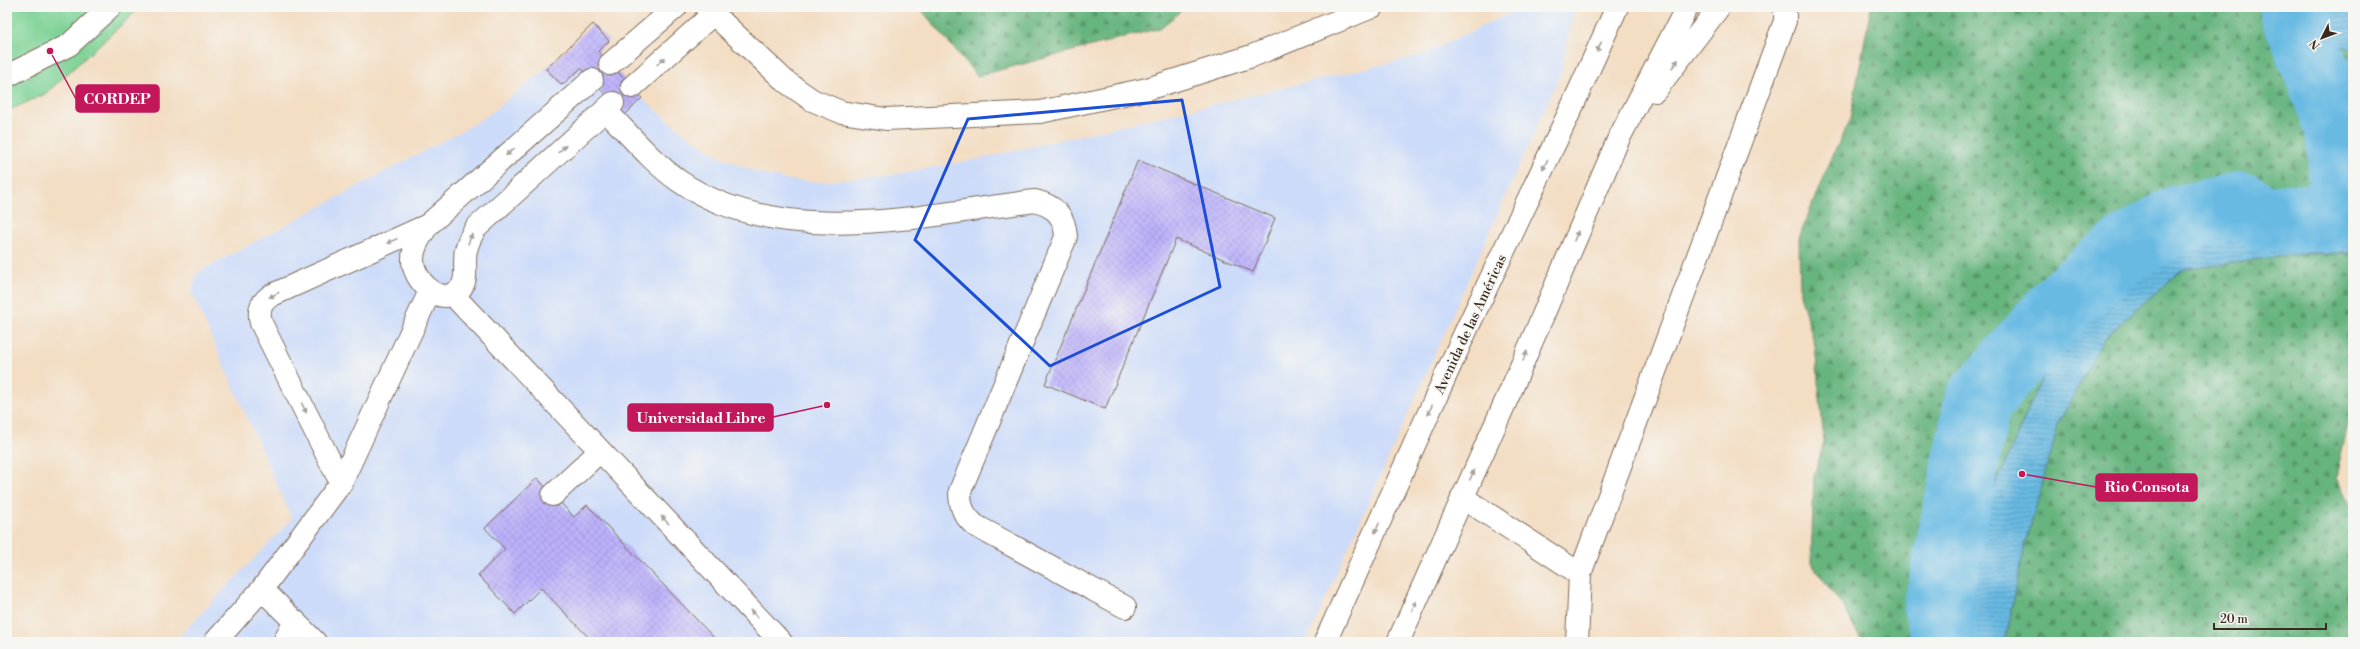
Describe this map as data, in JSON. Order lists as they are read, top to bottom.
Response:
{
  "streets": {
    "main road": ["Avenida de las Américas"]
  },
  "places": ["CORDEP", "Universidad Libre", "Rio Consota"],
  "scale_bar": "20 m",
  "north": "bottom left"
}
